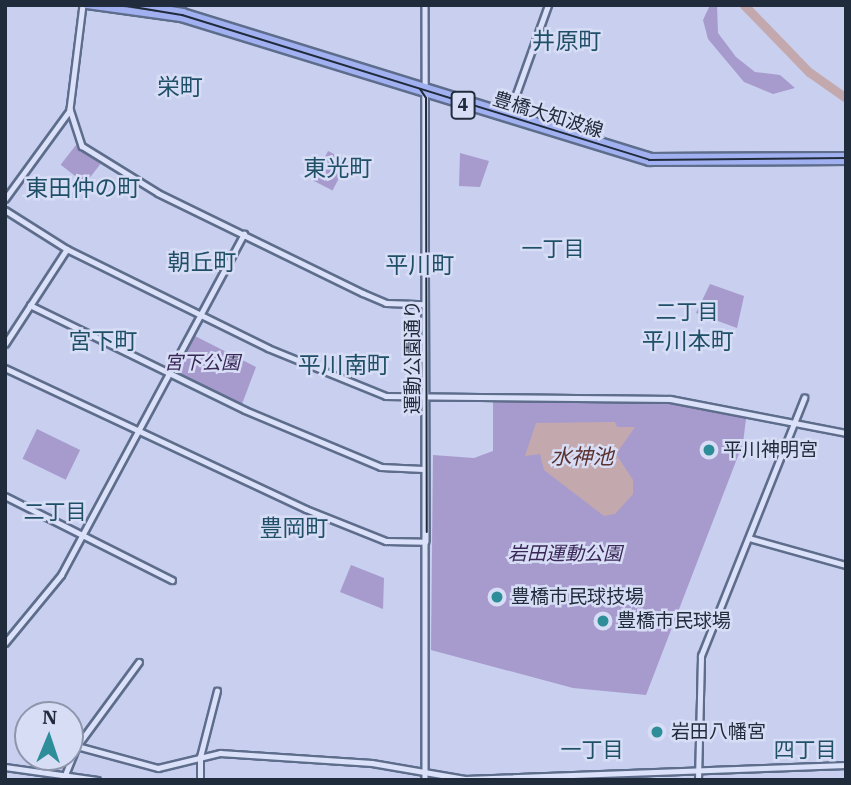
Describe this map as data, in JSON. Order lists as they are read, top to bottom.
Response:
{
  "streets": {
    "main road": ["4", "豊橋大知波線"],
    "street": ["運動公園通り"]
  },
  "crossings": [
    ["豊橋大知波線", "運動公園通り"]
  ],
  "districts": [
    "井原町",
    "栄町",
    "東光町",
    "東田仲の町",
    "一丁目",
    "朝丘町",
    "平川町",
    "二丁目",
    "宮下町",
    "平川本町",
    "平川南町",
    "二丁目",
    "豊岡町",
    "一丁目",
    "四丁目"
  ],
  "water": ["水神池"],
  "parks": ["宮下公園", "岩田運動公園"],
  "places": [
    "平川神明宮",
    "豊橋市民球技場",
    "豊橋市民球場",
    "岩田八幡宮"
  ],
  "north": "top"
}
